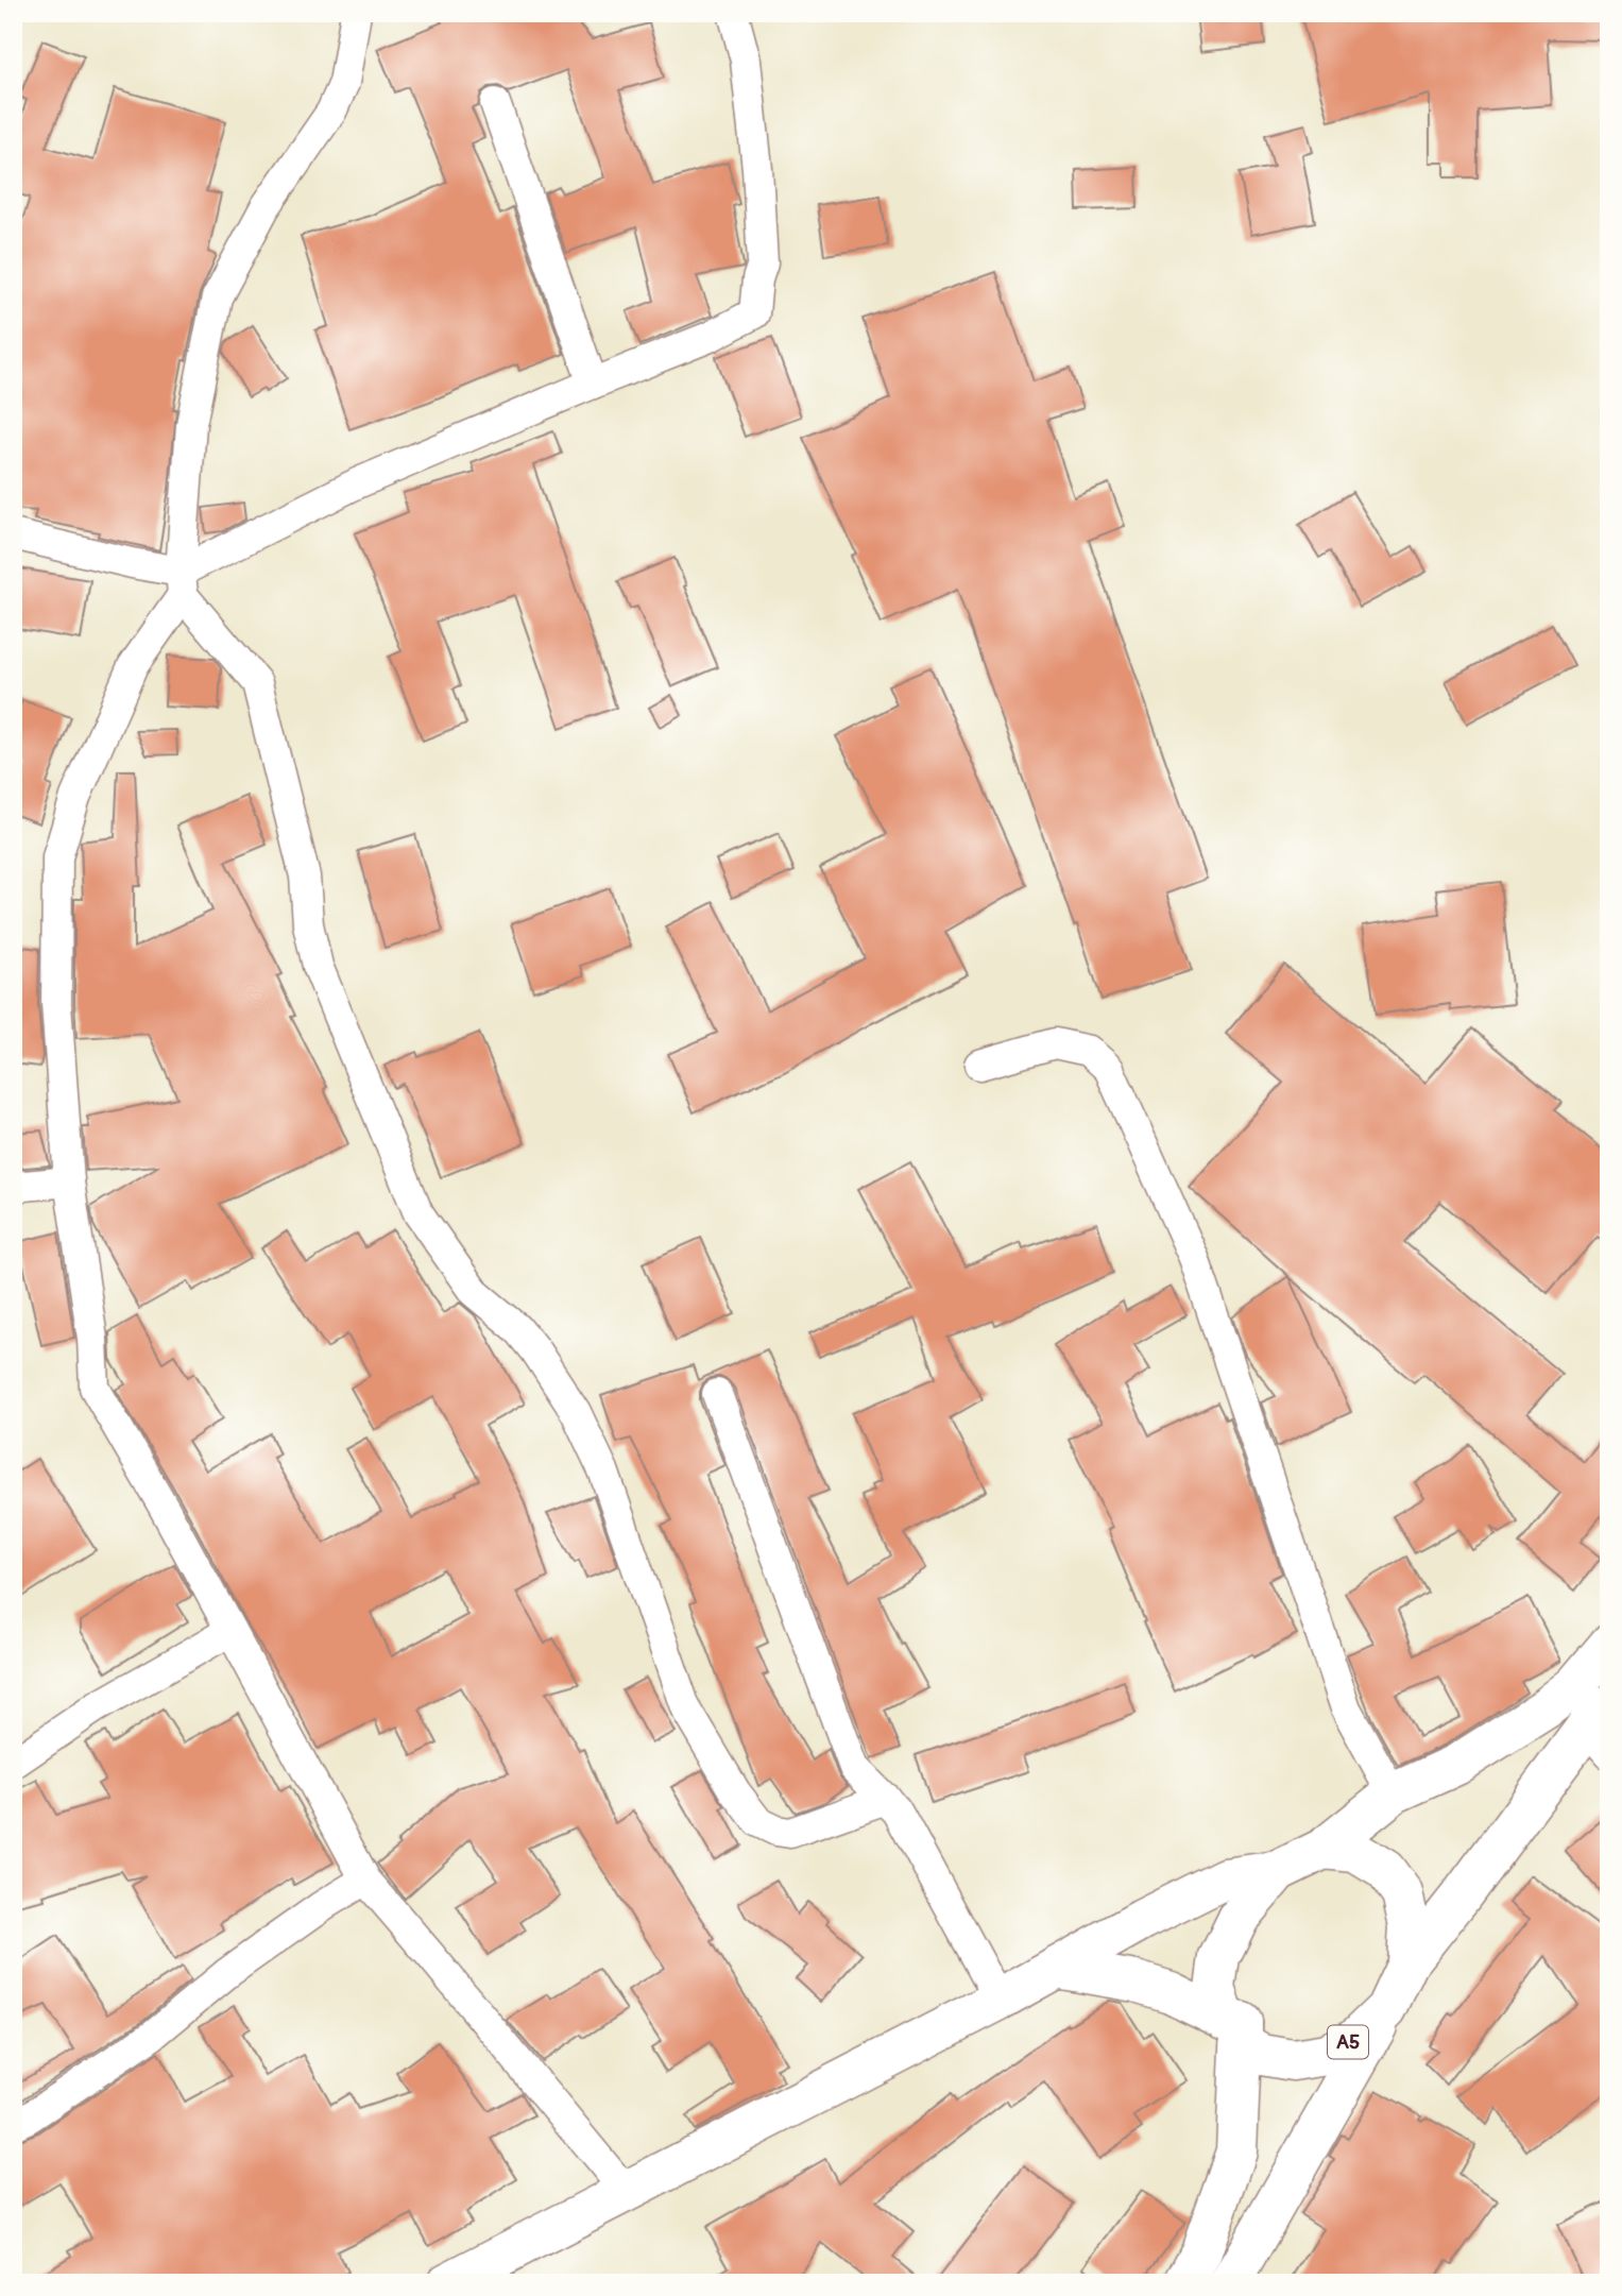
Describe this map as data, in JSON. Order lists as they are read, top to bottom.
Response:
{
  "streets": {
    "main road": ["A5"]
  }
}
